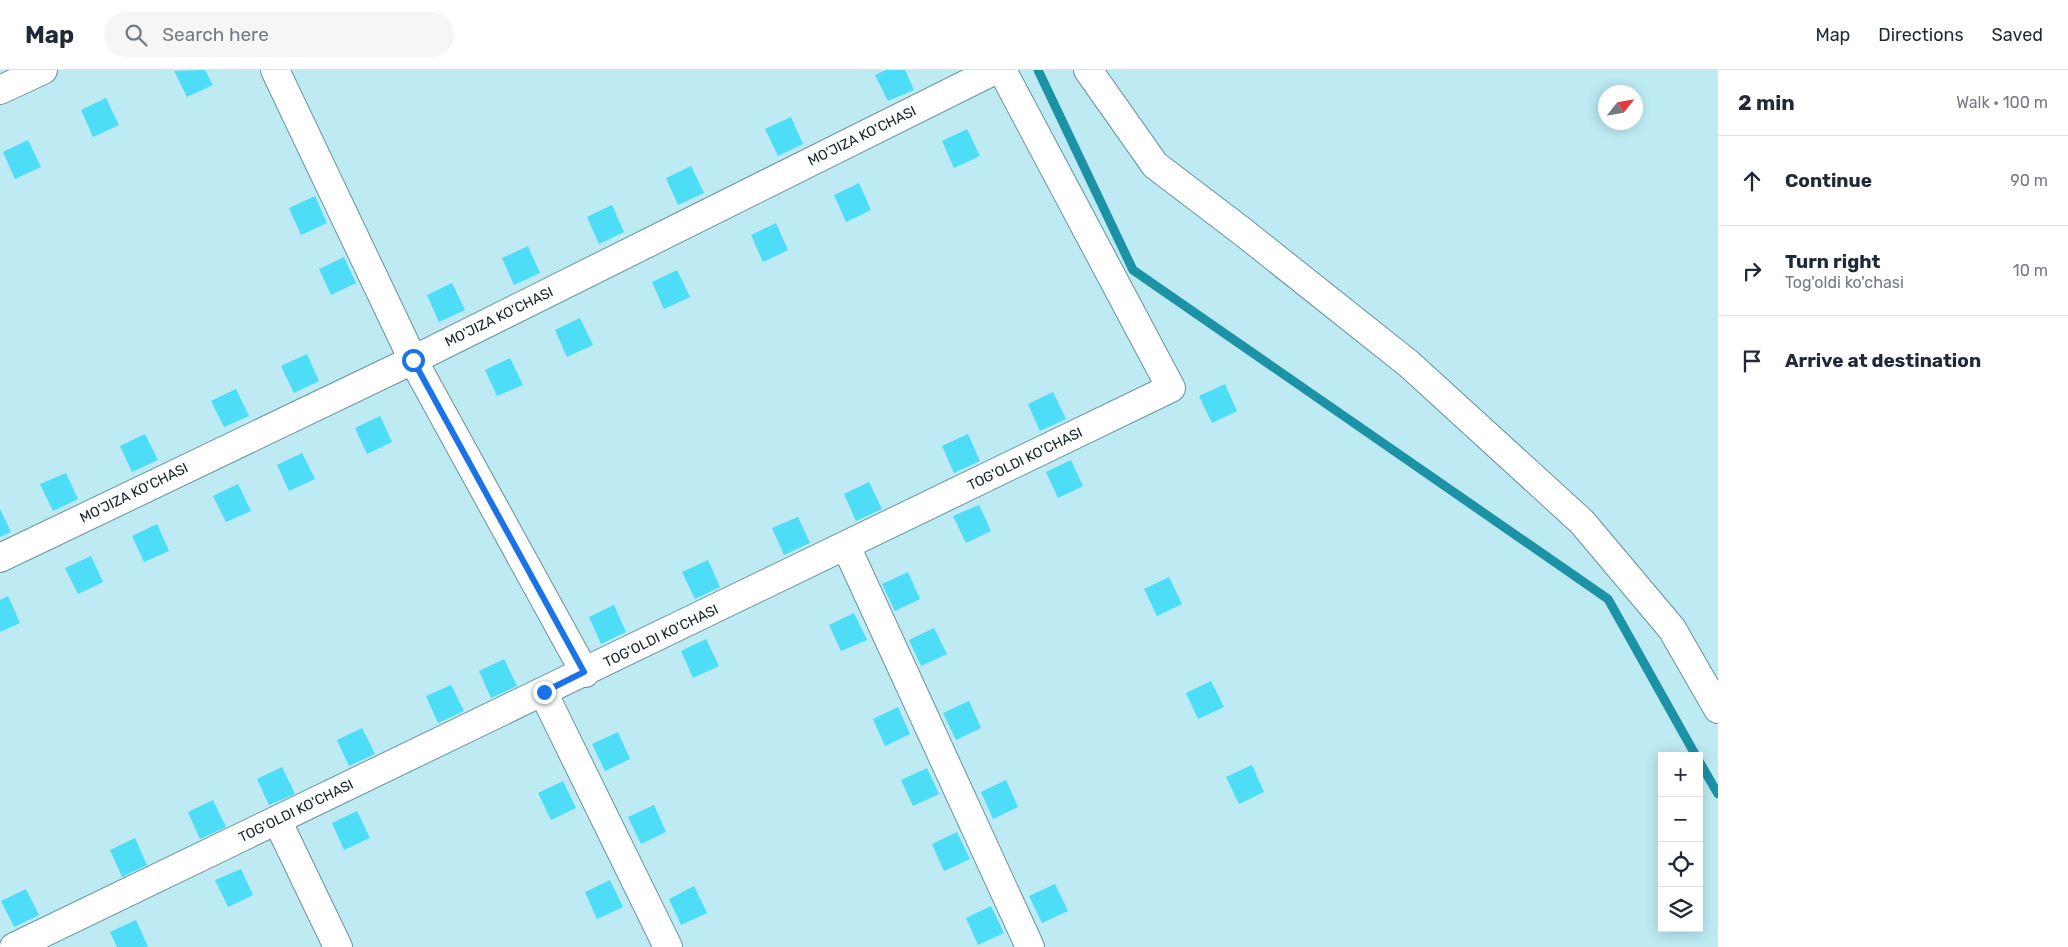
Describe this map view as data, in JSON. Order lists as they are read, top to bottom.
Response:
{
  "streets": {
    "street": ["MO'JIZA KO'CHASI", "TOG'OLDI KO'CHASI"]
  },
  "north": "top right",
  "page": {
    "header": "Map",
    "search": "Search here",
    "nav": ["Map", "Directions", "Saved"],
    "heading": ["2 min", "Walk · 100 m"],
    "list": [
      ["Continue", "90 m"],
      ["Turn right", "Tog'oldi ko'chasi", "10 m"],
      "Arrive at destination"
    ],
    "map_buttons": ["+", "−"]
  }
}
